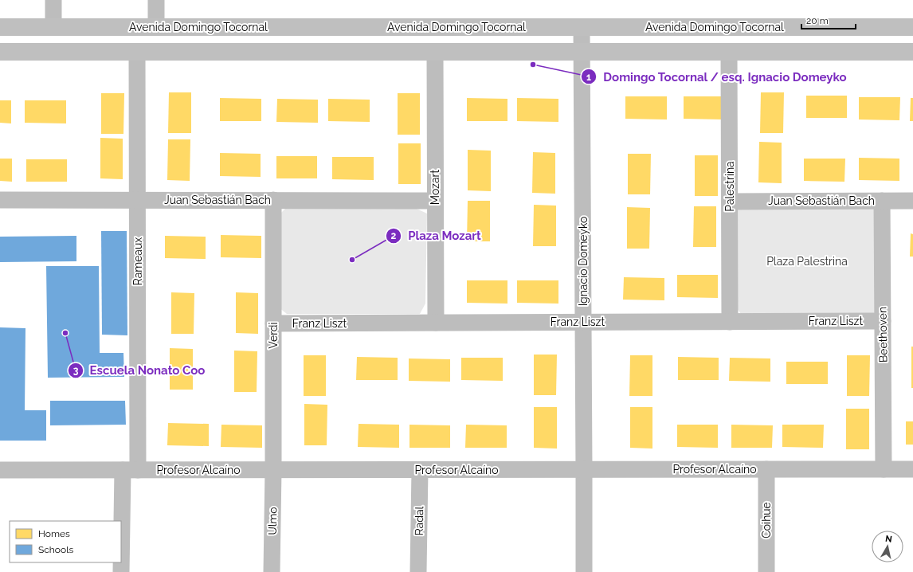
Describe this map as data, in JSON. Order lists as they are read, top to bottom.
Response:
{
  "streets": {
    "main road": ["Avenida Domingo Tocornal"],
    "street": [
      "Palestrina",
      "Mozart",
      "Juan Sebastián Bach",
      "Rameaux",
      "Ignacio Domeyko",
      "Franz Liszt",
      "Beethoven",
      "Verdi",
      "Profesor Alcaíno",
      "Coihue",
      "Ulmo",
      "Radal"
    ]
  },
  "crossings": [
    ["Avenida Domingo Tocornal", "Ignacio Domeyko"],
    ["Palestrina", "Juan Sebastián Bach"],
    ["Palestrina", "Franz Liszt"],
    ["Mozart", "Juan Sebastián Bach"],
    ["Mozart", "Franz Liszt"],
    ["Juan Sebastián Bach", "Rameaux"],
    ["Juan Sebastián Bach", "Beethoven"],
    ["Juan Sebastián Bach", "Verdi"],
    ["Rameaux", "Profesor Alcaíno"],
    ["Ignacio Domeyko", "Franz Liszt"],
    ["Ignacio Domeyko", "Profesor Alcaíno"],
    ["Franz Liszt", "Beethoven"],
    ["Franz Liszt", "Verdi"],
    ["Beethoven", "Profesor Alcaíno"],
    ["Verdi", "Profesor Alcaíno"],
    ["Verdi", "Ulmo"],
    ["Profesor Alcaíno", "Coihue"],
    ["Profesor Alcaíno", "Ulmo"],
    ["Profesor Alcaíno", "Radal"]
  ],
  "parks": ["Plaza Palestrina"],
  "places": ["Domingo Tocornal / esq. Ignacio Domeyko", "Plaza Mozart", "Escuela Nonato Coo"],
  "legend": ["Homes", "Schools"],
  "scale_bar": "20 m",
  "north": "top"
}
